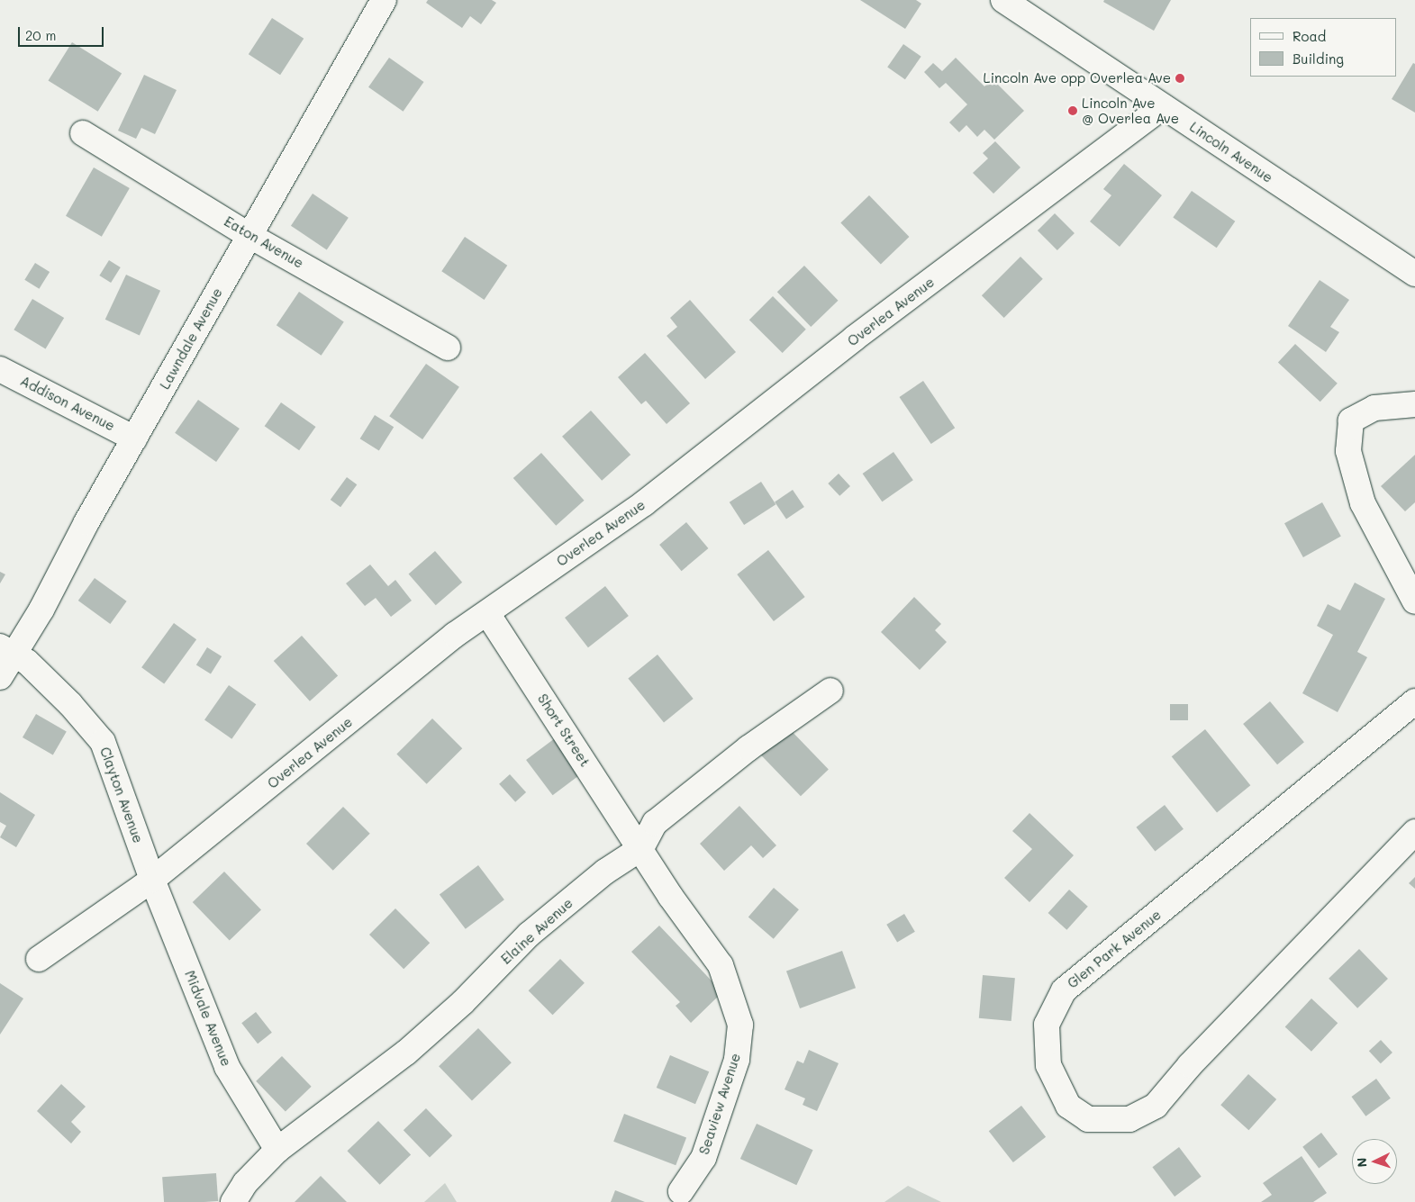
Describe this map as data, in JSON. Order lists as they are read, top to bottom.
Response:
{
  "streets": {
    "street": [
      "Lincoln Avenue",
      "Eaton Avenue",
      "Overlea Avenue",
      "Lawndale Avenue",
      "Addison Avenue",
      "Short Street",
      "Clayton Avenue",
      "Elaine Avenue",
      "Glen Park Avenue",
      "Midvale Avenue",
      "Seaview Avenue"
    ]
  },
  "crossings": [
    ["Lincoln Avenue", "Overlea Avenue"],
    ["Eaton Avenue", "Lawndale Avenue"],
    ["Overlea Avenue", "Short Street"],
    ["Overlea Avenue", "Clayton Avenue"],
    ["Overlea Avenue", "Midvale Avenue"],
    ["Lawndale Avenue", "Addison Avenue"],
    ["Lawndale Avenue", "Clayton Avenue"],
    ["Short Street", "Elaine Avenue"],
    ["Short Street", "Seaview Avenue"],
    ["Clayton Avenue", "Midvale Avenue"],
    ["Elaine Avenue", "Midvale Avenue"],
    ["Elaine Avenue", "Seaview Avenue"]
  ],
  "places": ["Lincoln Ave opp Overlea Ave", "Lincoln Ave @ Overlea Ave"],
  "legend": ["Road", "Building"],
  "scale_bar": "20 m",
  "north": "left"
}
